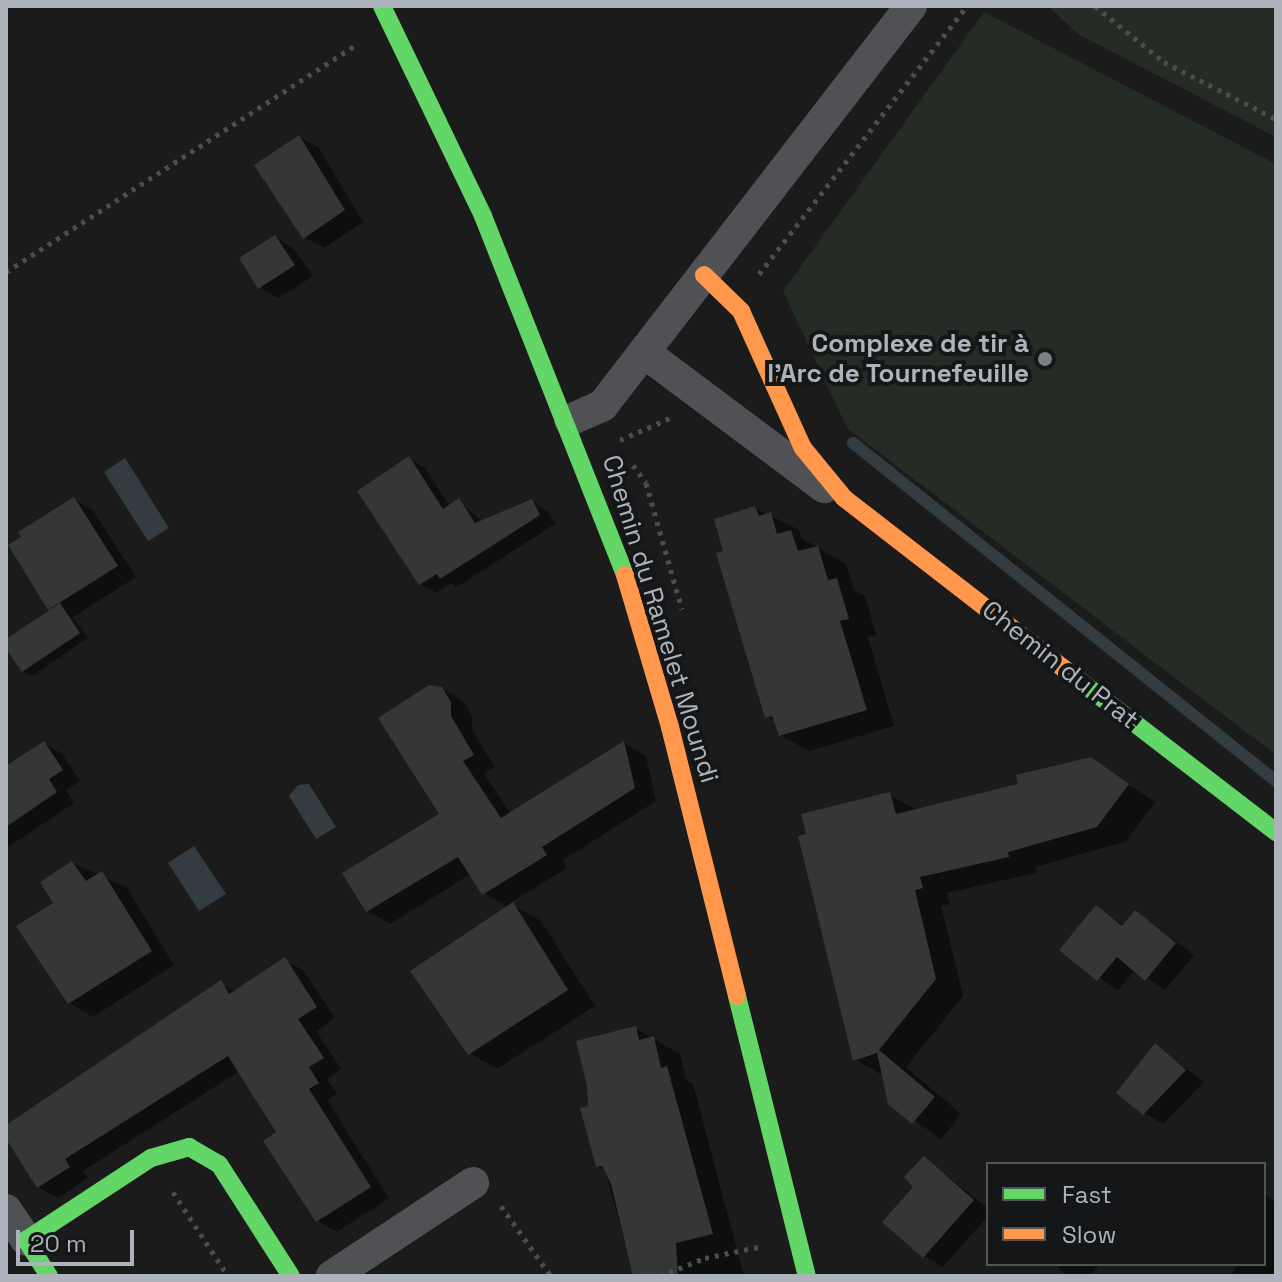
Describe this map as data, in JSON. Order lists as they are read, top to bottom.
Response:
{
  "streets": {
    "main road": ["Chemin du Ramelet Moundi", "Chemin du Prat"]
  },
  "places": ["Complexe de tir à l'Arc de Tournefeuille"],
  "legend": ["Fast", "Slow"],
  "scale_bar": "20 m"
}
